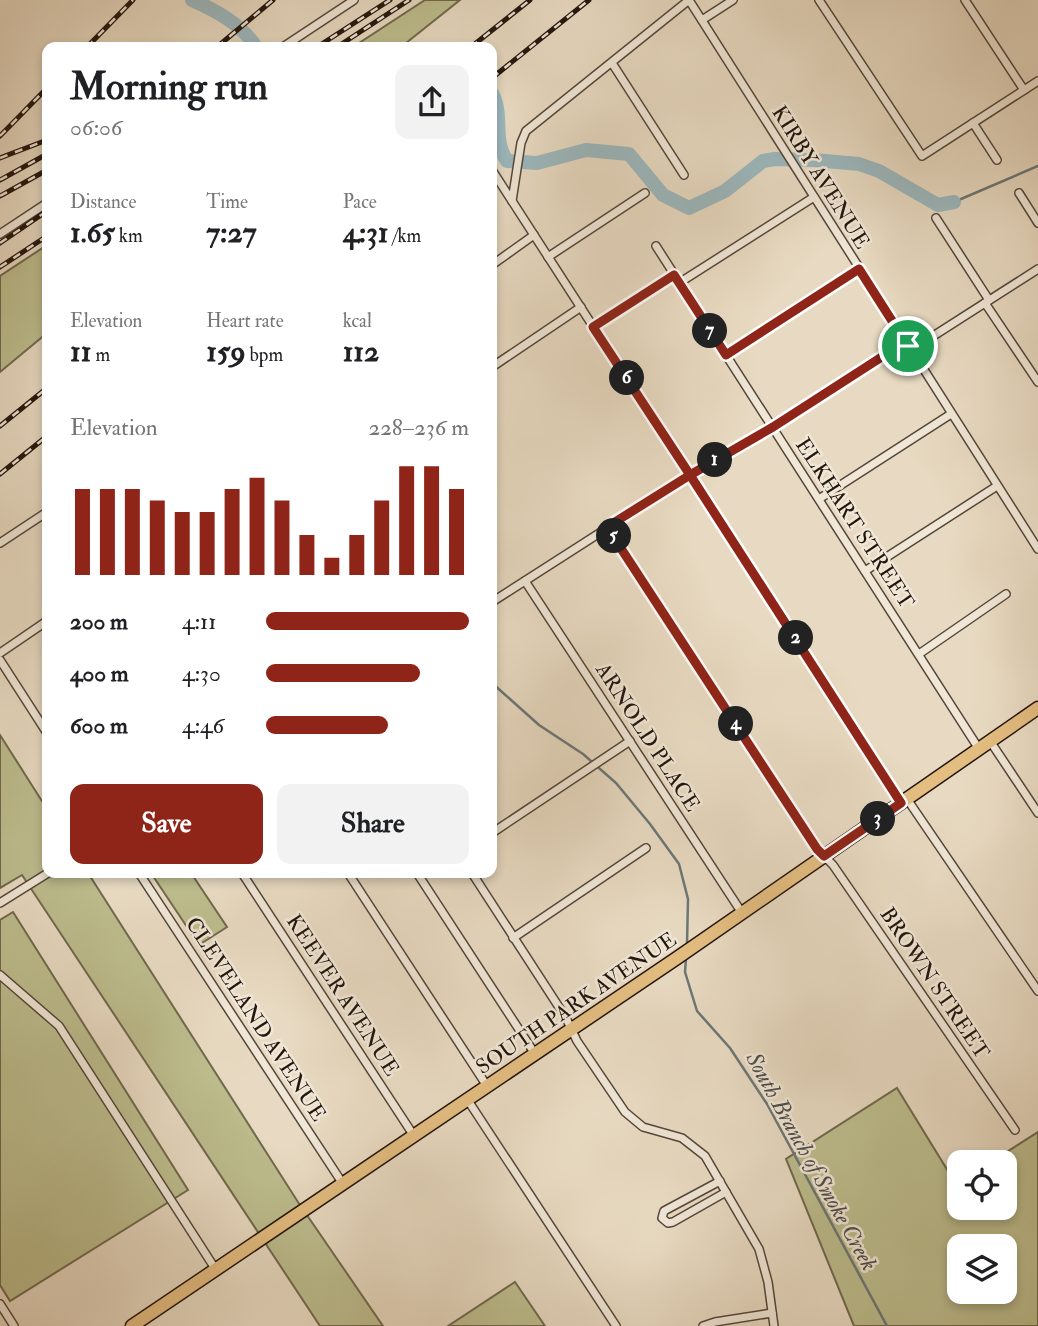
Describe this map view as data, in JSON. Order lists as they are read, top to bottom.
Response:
{
  "streets": {
    "main road": ["SOUTH PARK AVENUE"],
    "street": [
      "KIRBY AVENUE",
      "ELKHART STREET",
      "ARNOLD PLACE",
      "BROWN STREET",
      "KEEVER AVENUE",
      "CLEVELAND AVENUE"
    ]
  },
  "crossings": [
    ["ELKHART STREET", "SOUTH PARK AVENUE"],
    ["ARNOLD PLACE", "SOUTH PARK AVENUE"],
    ["BROWN STREET", "SOUTH PARK AVENUE"],
    ["KEEVER AVENUE", "SOUTH PARK AVENUE"],
    ["SOUTH PARK AVENUE", "CLEVELAND AVENUE"]
  ],
  "water": ["South Branch of Smoke Creek"],
  "page": {
    "heading": ["Morning run", "06:06"],
    "stats": [
      ["Distance", "1.65 km"],
      ["Time", "7:27"],
      ["Pace", "4:31 /km"],
      ["Elevation", "11 m"],
      ["Heart rate", "159 bpm"],
      ["kcal", "112"]
    ],
    "pins": [
      "7",
      "6",
      "1",
      "5",
      "2",
      "4",
      "3"
    ],
    "chart": ["Elevation", "228–236 m"],
    "list": [
      {
        "name": "200 m",
        "note": "4:11"
      },
      {
        "name": "400 m",
        "note": "4:30"
      },
      {
        "name": "600 m",
        "note": "4:46"
      }
    ],
    "buttons": ["Save", "Share"]
  }
}
